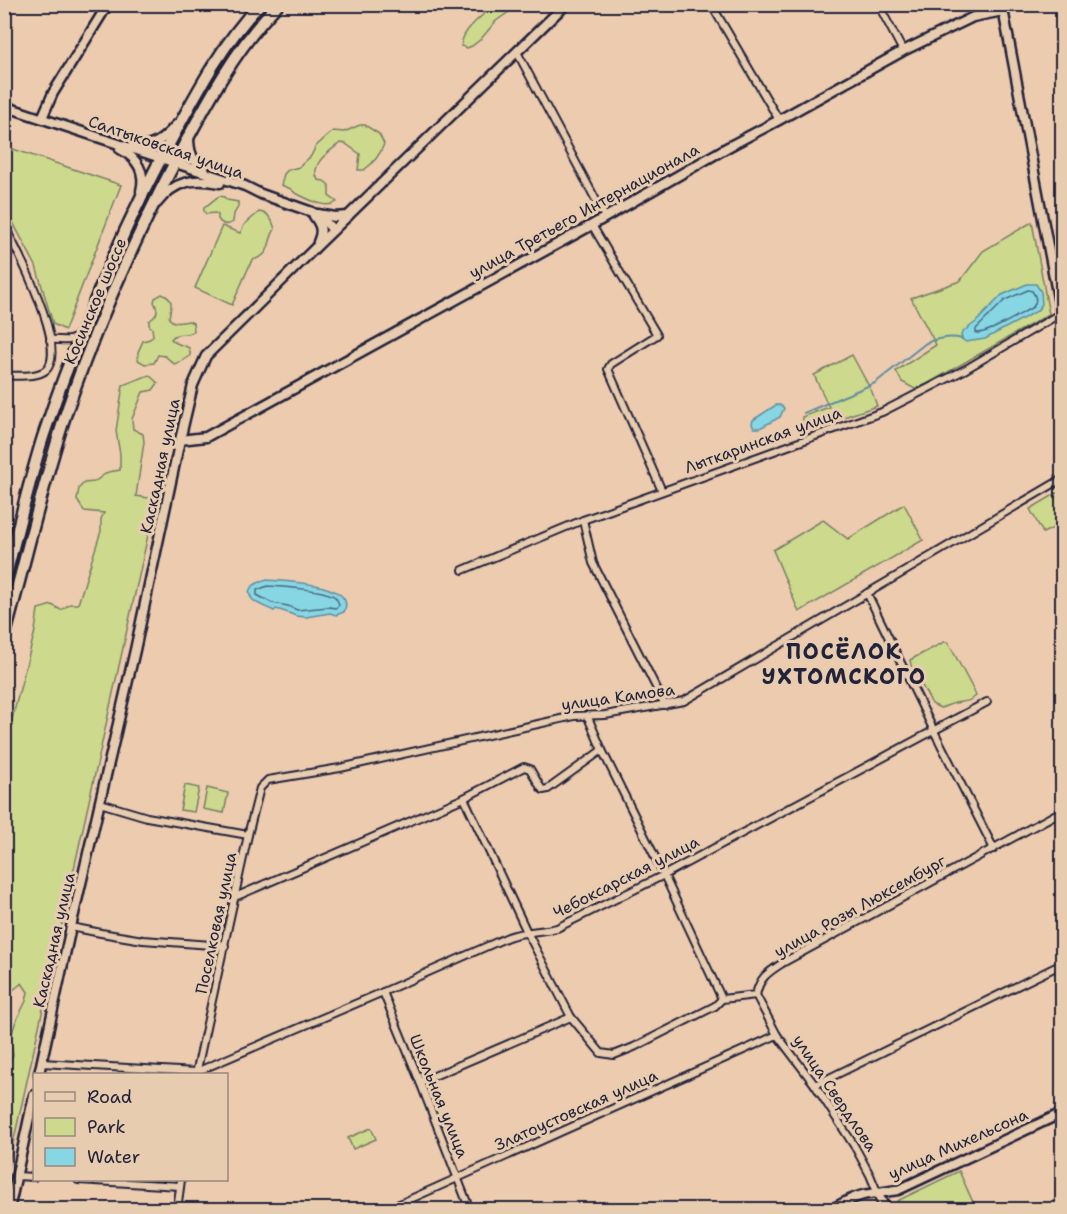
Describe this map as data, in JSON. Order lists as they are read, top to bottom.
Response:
{
  "streets": {
    "highway": ["Косинское шоссе"],
    "street": [
      "Салтыковская улица",
      "улица Третьего Интернационала",
      "Лыткаринская улица",
      "Каскадная улица",
      "улица Камова",
      "Чебоксарская улица",
      "улица Розы Люксембург",
      "Поселковая улица",
      "улица Свердлова",
      "Школьная улица",
      "Златоустовская улица",
      "улица Михельсона"
    ]
  },
  "crossings": [
    ["Салтыковская улица", "Косинское шоссе"],
    ["Салтыковская улица", "Каскадная улица"],
    ["улица Третьего Интернационала", "Каскадная улица"],
    ["улица Камова", "Поселковая улица"],
    ["Чебоксарская улица", "Поселковая улица"],
    ["Чебоксарская улица", "Школьная улица"],
    ["улица Розы Люксембург", "улица Свердлова"],
    ["улица Свердлова", "Златоустовская улица"],
    ["улица Свердлова", "улица Михельсона"],
    ["Школьная улица", "Златоустовская улица"]
  ],
  "districts": ["ПОСЁЛОК УХТОМСКОГО"],
  "legend": ["Road", "Park", "Water"]
}
